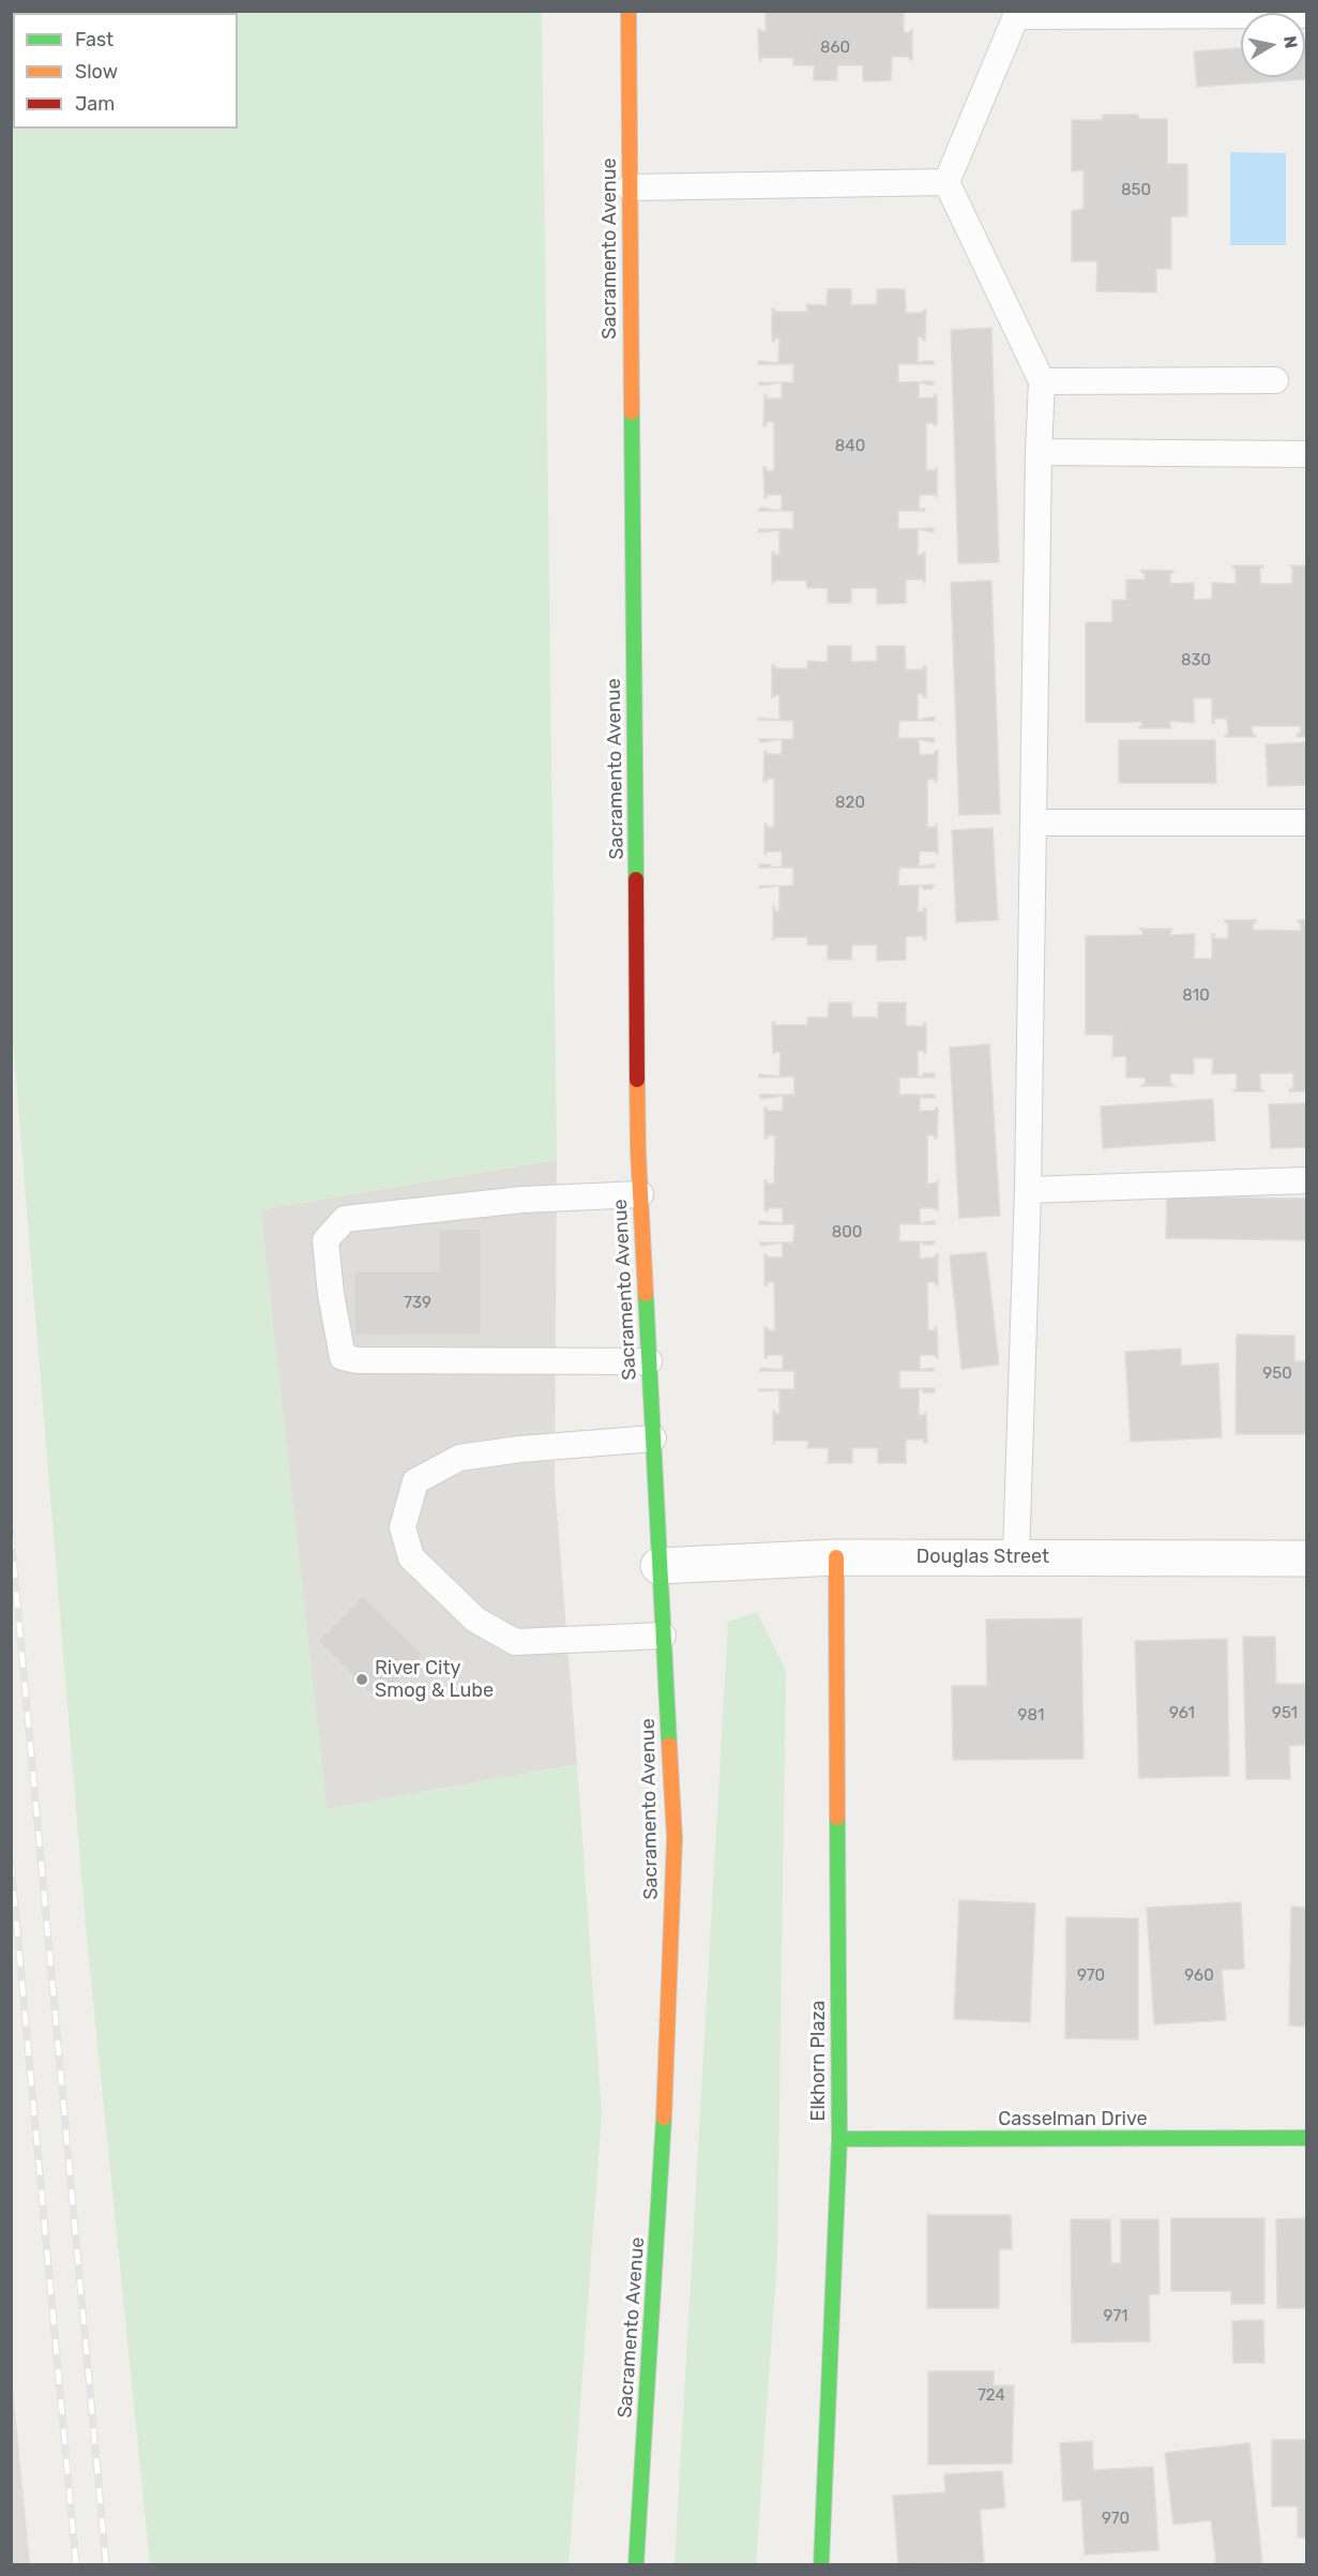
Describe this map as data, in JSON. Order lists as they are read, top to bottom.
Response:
{
  "streets": {
    "main road": ["Sacramento Avenue", "Elkhorn Plaza", "Casselman Drive"],
    "street": ["Douglas Street"]
  },
  "crossings": [
    ["Sacramento Avenue", "Douglas Street"],
    ["Douglas Street", "Elkhorn Plaza"],
    ["Elkhorn Plaza", "Casselman Drive"]
  ],
  "places": ["River City Smog & Lube"],
  "house_numbers": [
    "860",
    "850",
    "840",
    "830",
    "820",
    "810",
    "800",
    "739",
    "950",
    "961",
    "951",
    "981",
    "970",
    "960",
    "971",
    "724",
    "970"
  ],
  "legend": ["Fast", "Slow", "Jam"],
  "north": "right"
}
